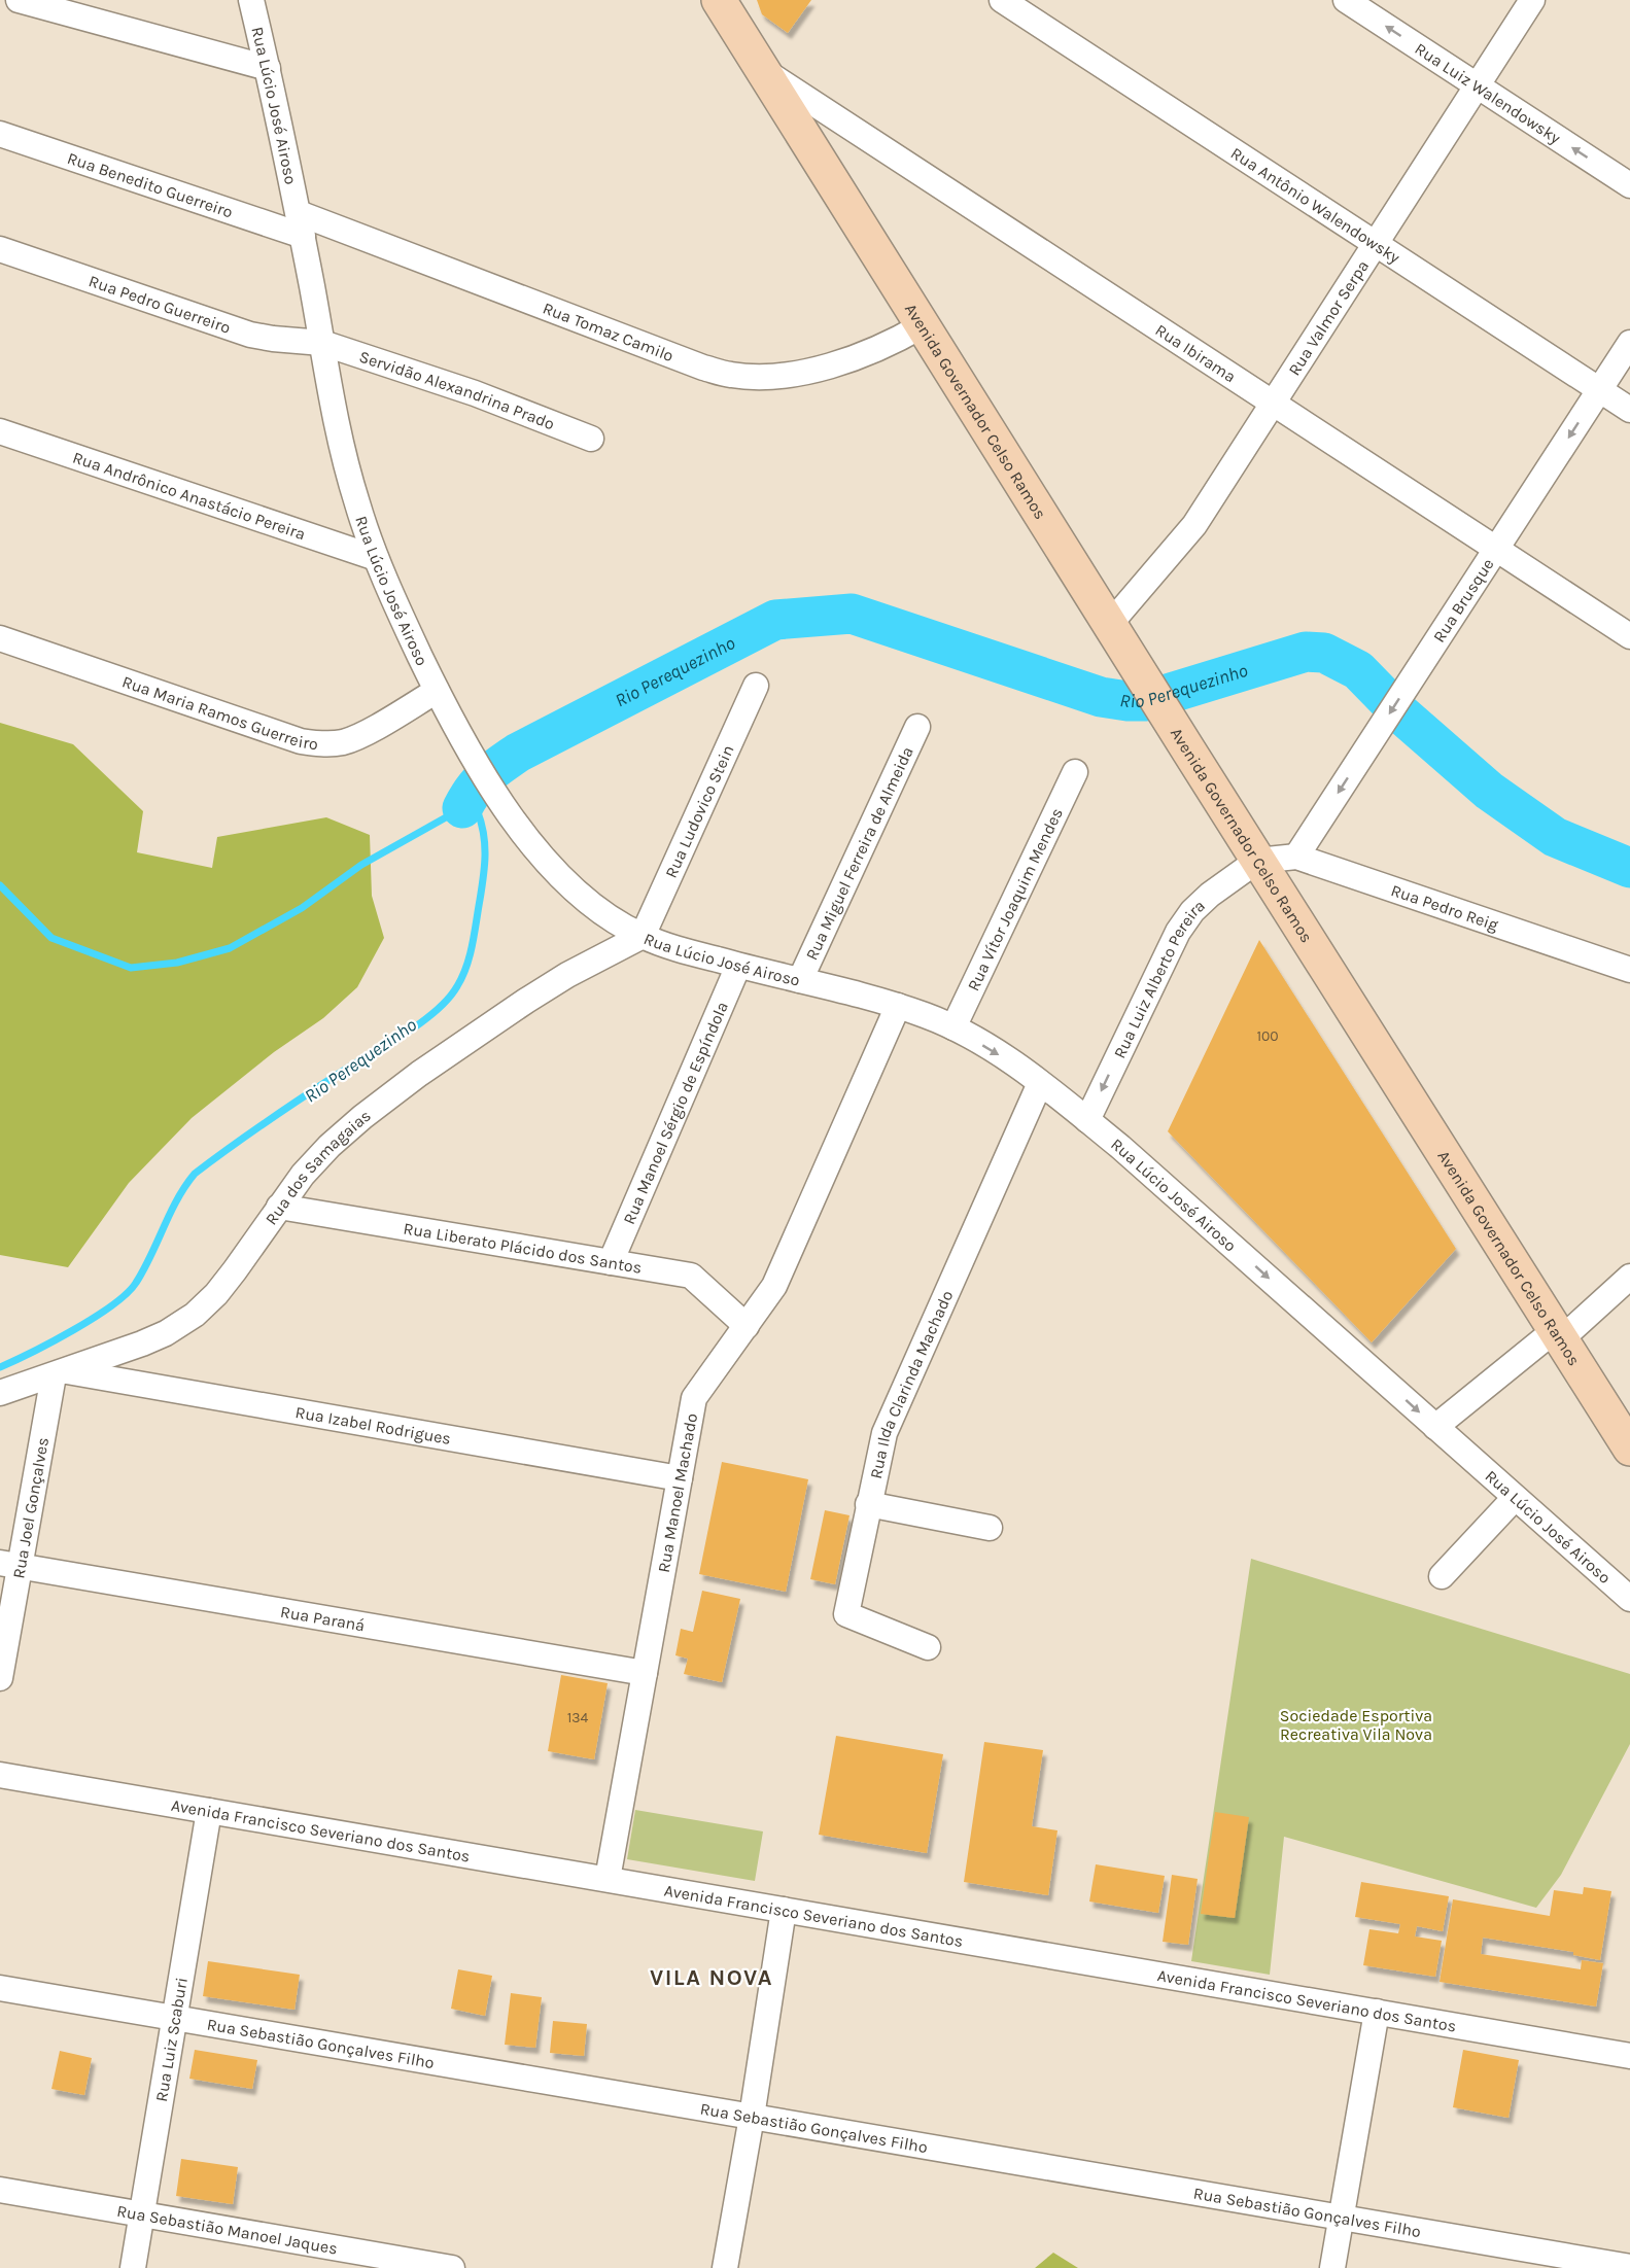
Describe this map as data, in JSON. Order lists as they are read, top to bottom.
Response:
{
  "streets": {
    "main road": ["Avenida Governador Celso Ramos"],
    "street": [
      "Rua Luiz Walendowsky",
      "Rua Lúcio José Airoso",
      "Rua Benedito Guerreiro",
      "Rua Antônio Walendowsky",
      "Rua Pedro Guerreiro",
      "Rua Valmor Serpa",
      "Rua Tomaz Camilo",
      "Rua Ibirama",
      "Servidão Alexandrina Prado",
      "Rua Andrônico Anastácio Pereira",
      "Rua Brusque",
      "Rua Maria Ramos Guerreiro",
      "Rua Ludovico Stein",
      "Rua Miguel Ferreira de Almeida",
      "Rua Vítor Joaquim Mendes",
      "Rua Pedro Reig",
      "Rua Luiz Alberto Pereira",
      "Rua Manoel Sérgio de Espíndola",
      "Rua dos Samagaias",
      "Rua Liberato Plácido dos Santos",
      "Rua Ilda Clarinda Machado",
      "Rua Izabel Rodrigues",
      "Rua Manoel Machado",
      "Rua Joel Gonçalves",
      "Rua Paraná",
      "Avenida Francisco Severiano dos Santos",
      "Rua Luiz Scaburi",
      "Rua Sebastião Gonçalves Filho",
      "Rua Sebastião Manoel Jaques"
    ]
  },
  "crossings": [
    ["Rua Luiz Walendowsky", "Rua Valmor Serpa"],
    ["Rua Lúcio José Airoso", "Rua Benedito Guerreiro"],
    ["Rua Lúcio José Airoso", "Rua Pedro Guerreiro"],
    ["Rua Lúcio José Airoso", "Rua Tomaz Camilo"],
    ["Rua Lúcio José Airoso", "Servidão Alexandrina Prado"],
    ["Rua Lúcio José Airoso", "Rua Andrônico Anastácio Pereira"],
    ["Rua Lúcio José Airoso", "Rua Maria Ramos Guerreiro"],
    ["Rua Lúcio José Airoso", "Rua Ludovico Stein"],
    ["Rua Lúcio José Airoso", "Rua Miguel Ferreira de Almeida"],
    ["Rua Lúcio José Airoso", "Rua Vítor Joaquim Mendes"],
    ["Rua Lúcio José Airoso", "Rua Luiz Alberto Pereira"],
    ["Rua Lúcio José Airoso", "Rua Manoel Sérgio de Espíndola"],
    ["Rua Lúcio José Airoso", "Rua dos Samagaias"],
    ["Rua Lúcio José Airoso", "Rua Ilda Clarinda Machado"],
    ["Rua Lúcio José Airoso", "Rua Manoel Machado"],
    ["Rua Benedito Guerreiro", "Rua Tomaz Camilo"],
    ["Rua Antônio Walendowsky", "Rua Valmor Serpa"],
    ["Rua Antônio Walendowsky", "Rua Brusque"],
    ["Rua Pedro Guerreiro", "Servidão Alexandrina Prado"],
    ["Rua Valmor Serpa", "Rua Ibirama"],
    ["Rua Valmor Serpa", "Avenida Governador Celso Ramos"],
    ["Rua Tomaz Camilo", "Avenida Governador Celso Ramos"],
    ["Rua Ibirama", "Avenida Governador Celso Ramos"],
    ["Rua Ibirama", "Rua Brusque"],
    ["Avenida Governador Celso Ramos", "Rua Pedro Reig"],
    ["Avenida Governador Celso Ramos", "Rua Luiz Alberto Pereira"],
    ["Rua Brusque", "Rua Pedro Reig"],
    ["Rua Ludovico Stein", "Rua dos Samagaias"],
    ["Rua Pedro Reig", "Rua Luiz Alberto Pereira"],
    ["Rua Manoel Sérgio de Espíndola", "Rua Liberato Plácido dos Santos"],
    ["Rua dos Samagaias", "Rua Liberato Plácido dos Santos"],
    ["Rua dos Samagaias", "Rua Izabel Rodrigues"],
    ["Rua dos Samagaias", "Rua Joel Gonçalves"],
    ["Rua Liberato Plácido dos Santos", "Rua Manoel Machado"],
    ["Rua Izabel Rodrigues", "Rua Manoel Machado"],
    ["Rua Izabel Rodrigues", "Rua Joel Gonçalves"],
    ["Rua Manoel Machado", "Rua Paraná"],
    ["Rua Manoel Machado", "Avenida Francisco Severiano dos Santos"],
    ["Rua Joel Gonçalves", "Rua Paraná"],
    ["Avenida Francisco Severiano dos Santos", "Rua Luiz Scaburi"],
    ["Rua Luiz Scaburi", "Rua Sebastião Gonçalves Filho"],
    ["Rua Luiz Scaburi", "Rua Sebastião Manoel Jaques"]
  ],
  "one_way": ["Rua Luiz Walendowsky", "Rua Brusque", "Rua Luiz Alberto Pereira"],
  "districts": ["VILA NOVA"],
  "water": ["Rio Perequezinho"],
  "parks": ["Sociedade Esportiva Recreativa Vila Nova"],
  "house_numbers": ["100", "134"]
}
